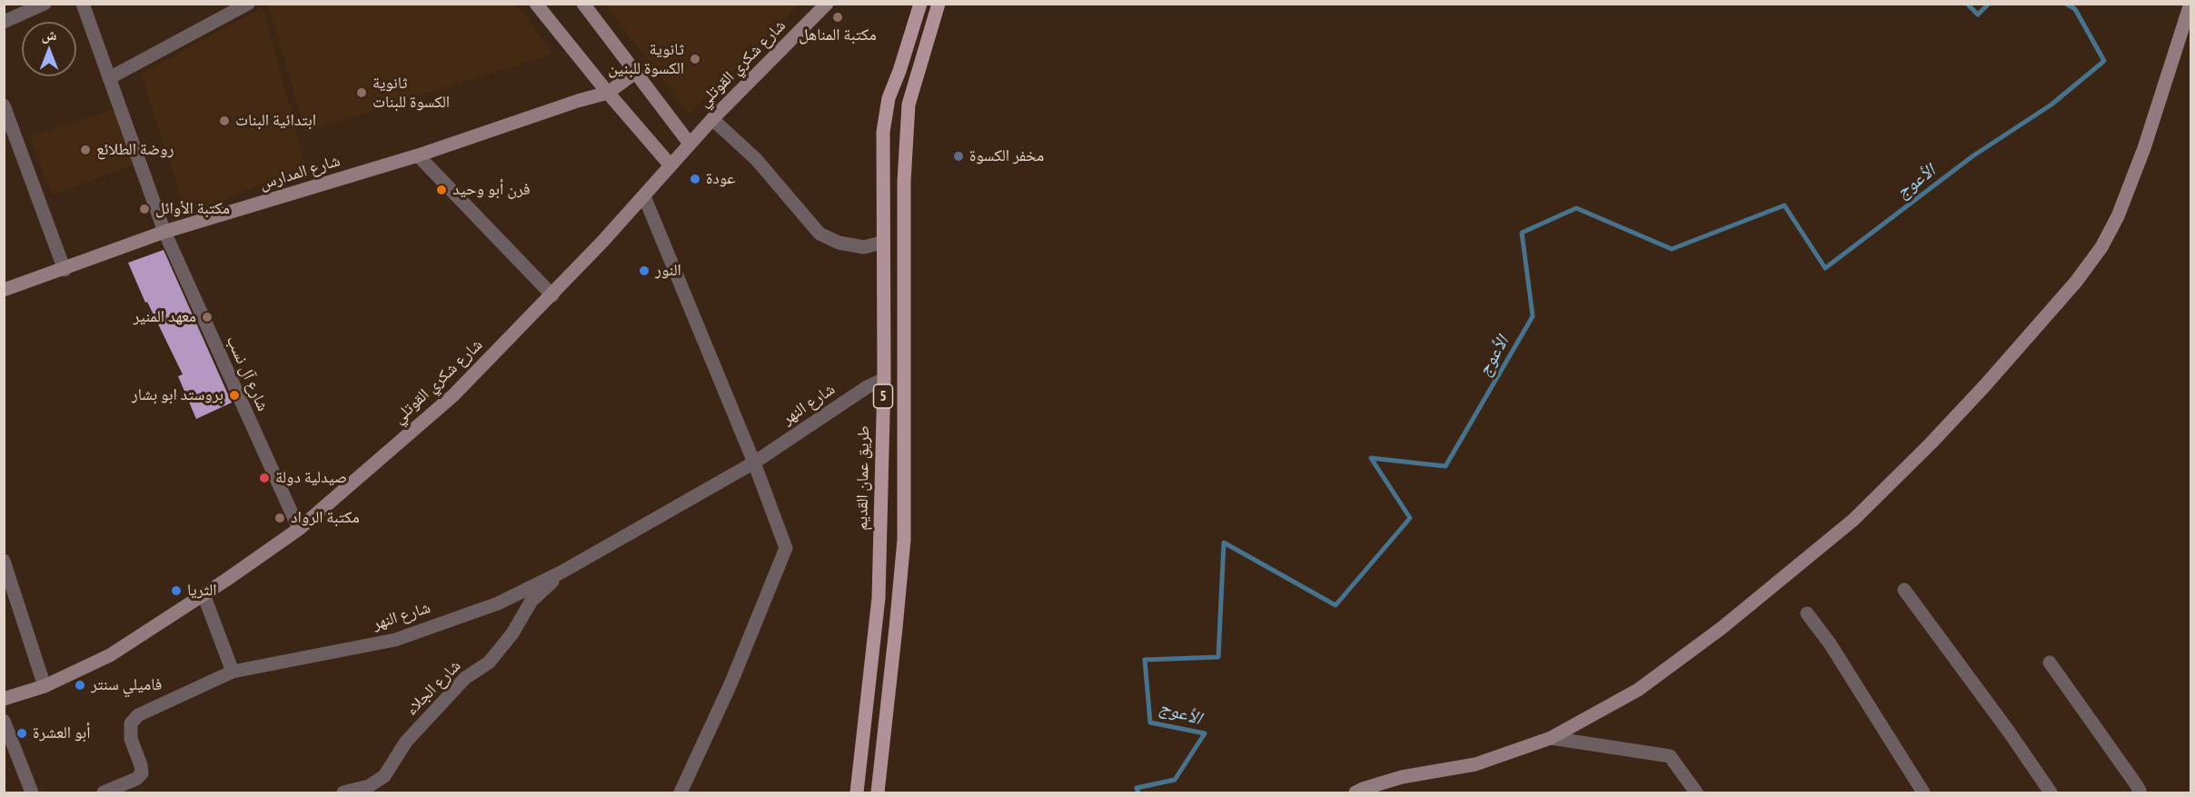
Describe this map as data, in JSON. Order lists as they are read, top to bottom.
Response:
{
  "streets": {
    "main road": ["5", "طريق عمان القديم"],
    "street": [
      "شارع شكري القوتلي",
      "شارع المدارس",
      "شارع آل نسب",
      "شارع النهر",
      "شارع الجلاء"
    ]
  },
  "crossings": [
    ["شارع شكري القوتلي", "شارع آل نسب"],
    ["شارع المدارس", "شارع آل نسب"],
    ["شارع النهر", "طريق عمان القديم"],
    ["شارع النهر", "شارع الجلاء"]
  ],
  "water": ["الأعوج"],
  "places": [
    "مكتبة المناهل",
    "ثانوية الكسوة للبنين",
    "ثانوية الكسوة للبنات",
    "ابتدائية البنات",
    "روضة الطلائع",
    "مخفر الكسوة",
    "عودة",
    "فرن أبو وحيد",
    "مكتبة الأوائل",
    "النور",
    "معهد المنير",
    "بروستد ابو بشار",
    "صيدلية دولة",
    "مكتبة الرواد",
    "الثريا",
    "فاميلي سنتر",
    "أبو العشرة"
  ],
  "north": "top"
}
